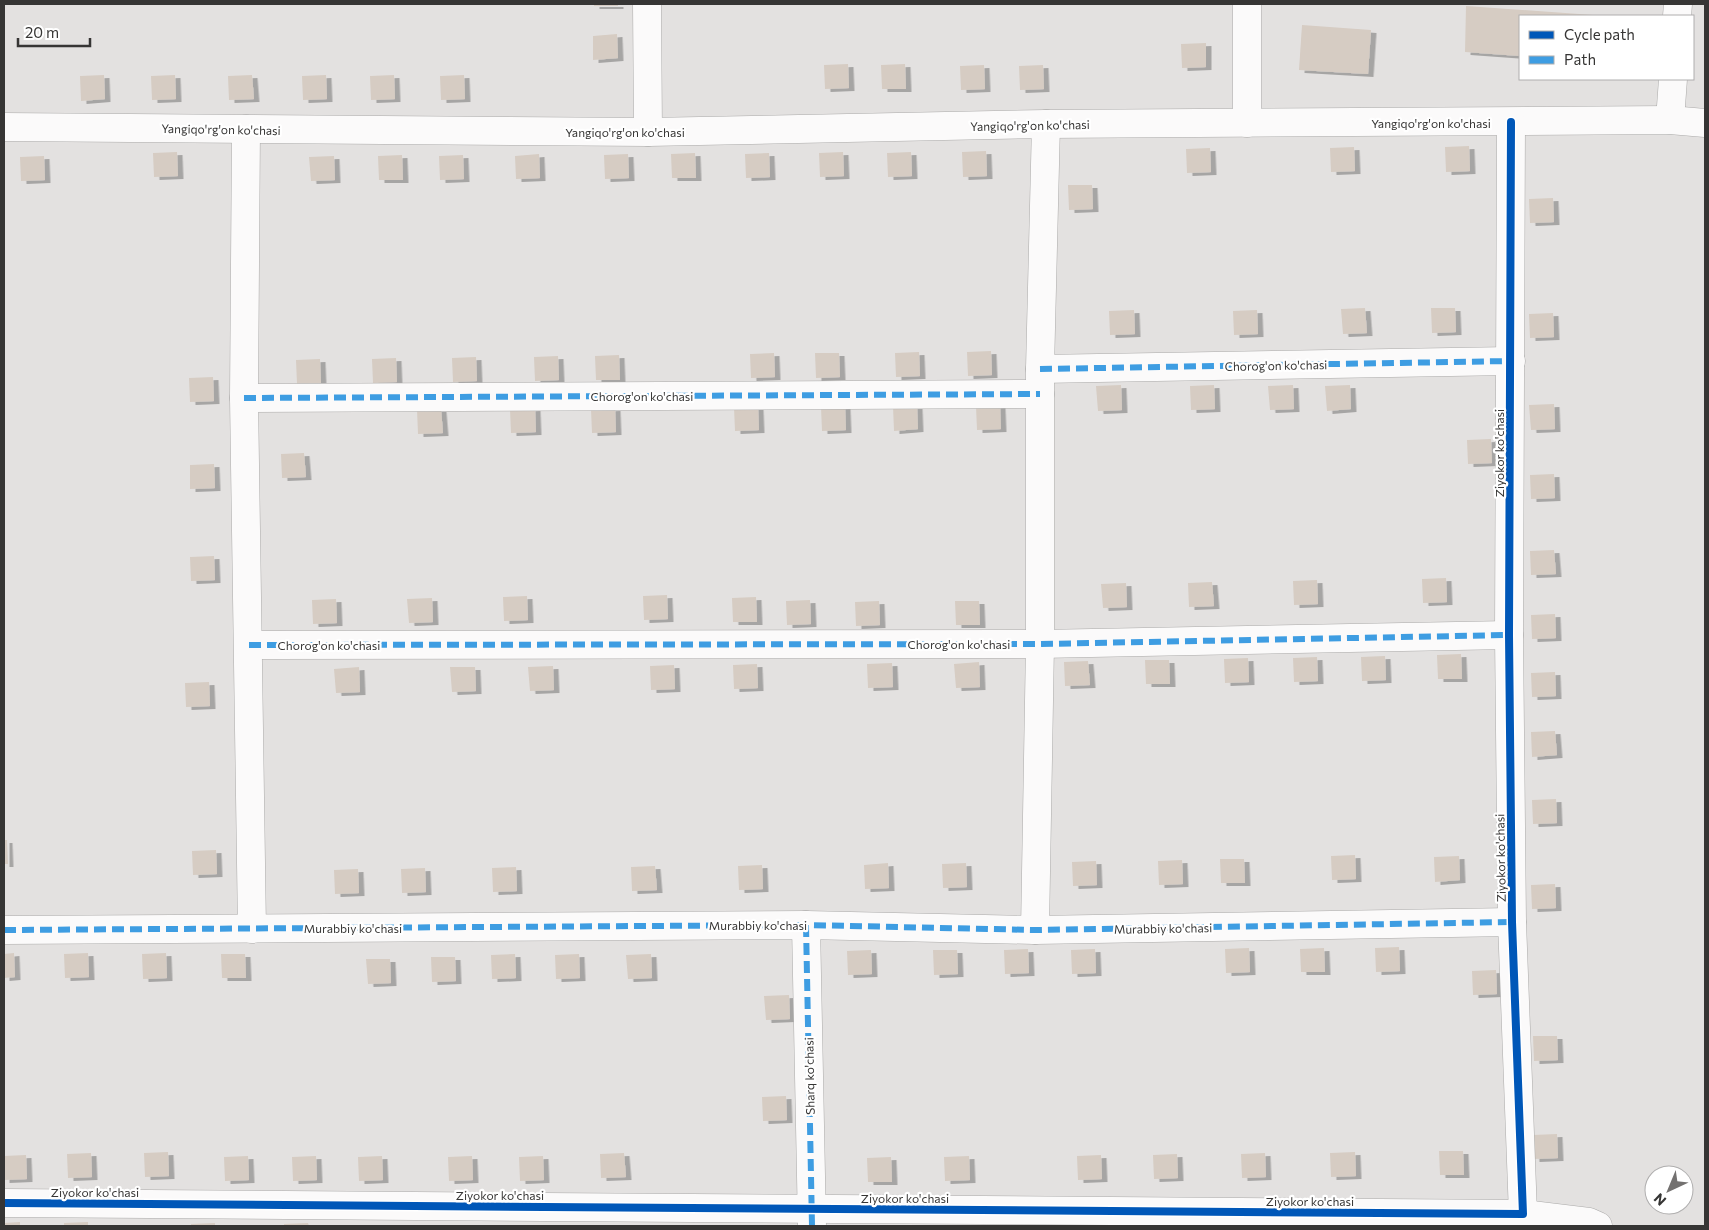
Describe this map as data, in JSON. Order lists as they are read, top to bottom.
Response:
{
  "streets": {
    "street": [
      "Yangiqo'rg'on ko'chasi",
      "Chorog'on ko'chasi",
      "Ziyokor ko'chasi",
      "Murabbiy ko'chasi",
      "Sharq ko'chasi"
    ]
  },
  "crossings": [
    ["Yangiqo'rg'on ko'chasi", "Ziyokor ko'chasi"],
    ["Chorog'on ko'chasi", "Ziyokor ko'chasi"],
    ["Ziyokor ko'chasi", "Murabbiy ko'chasi"],
    ["Ziyokor ko'chasi", "Sharq ko'chasi"],
    ["Murabbiy ko'chasi", "Sharq ko'chasi"]
  ],
  "legend": ["Cycle path", "Path"],
  "scale_bar": "20 m",
  "north": "bottom left"
}
